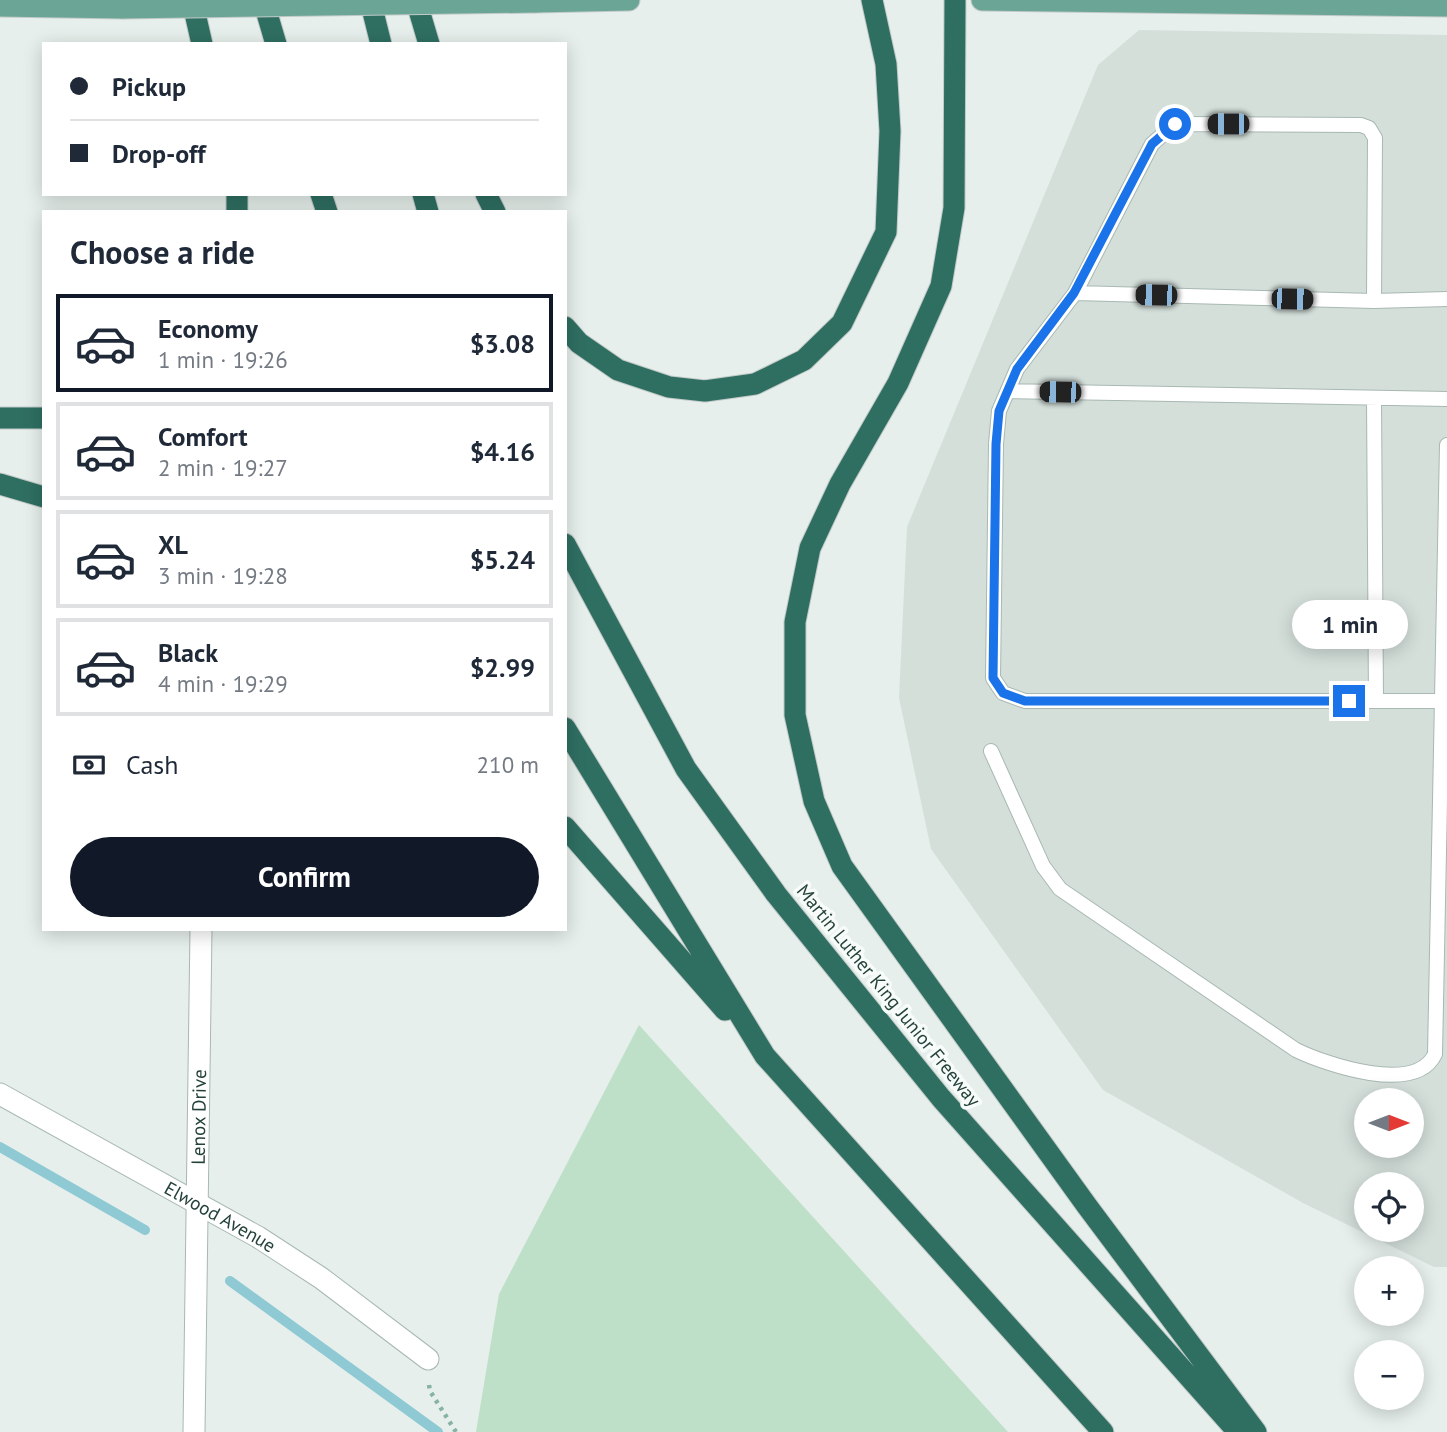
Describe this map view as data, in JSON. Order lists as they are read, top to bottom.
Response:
{
  "streets": {
    "highway": ["Martin Luther King Junior Freeway"],
    "street": ["Lenox Drive", "Elwood Avenue"]
  },
  "crossings": [
    ["Lenox Drive", "Elwood Avenue"]
  ],
  "north": "right",
  "page": {
    "banner": ["Pickup", "Drop-off"],
    "heading": "Choose a ride",
    "list": [
      {
        "name": "Economy",
        "note": "1 min · 19:26",
        "value": "$3.08"
      },
      {
        "name": "Comfort",
        "note": "2 min · 19:27",
        "value": "$4.16"
      },
      {
        "name": "XL",
        "note": "3 min · 19:28",
        "value": "$5.24"
      },
      {
        "name": "Black",
        "note": "4 min · 19:29",
        "value": "$2.99"
      }
    ],
    "bubble": "1 min",
    "pay": ["Cash", "210 m"],
    "buttons": "Confirm",
    "map_buttons": ["+", "−"]
  }
}
